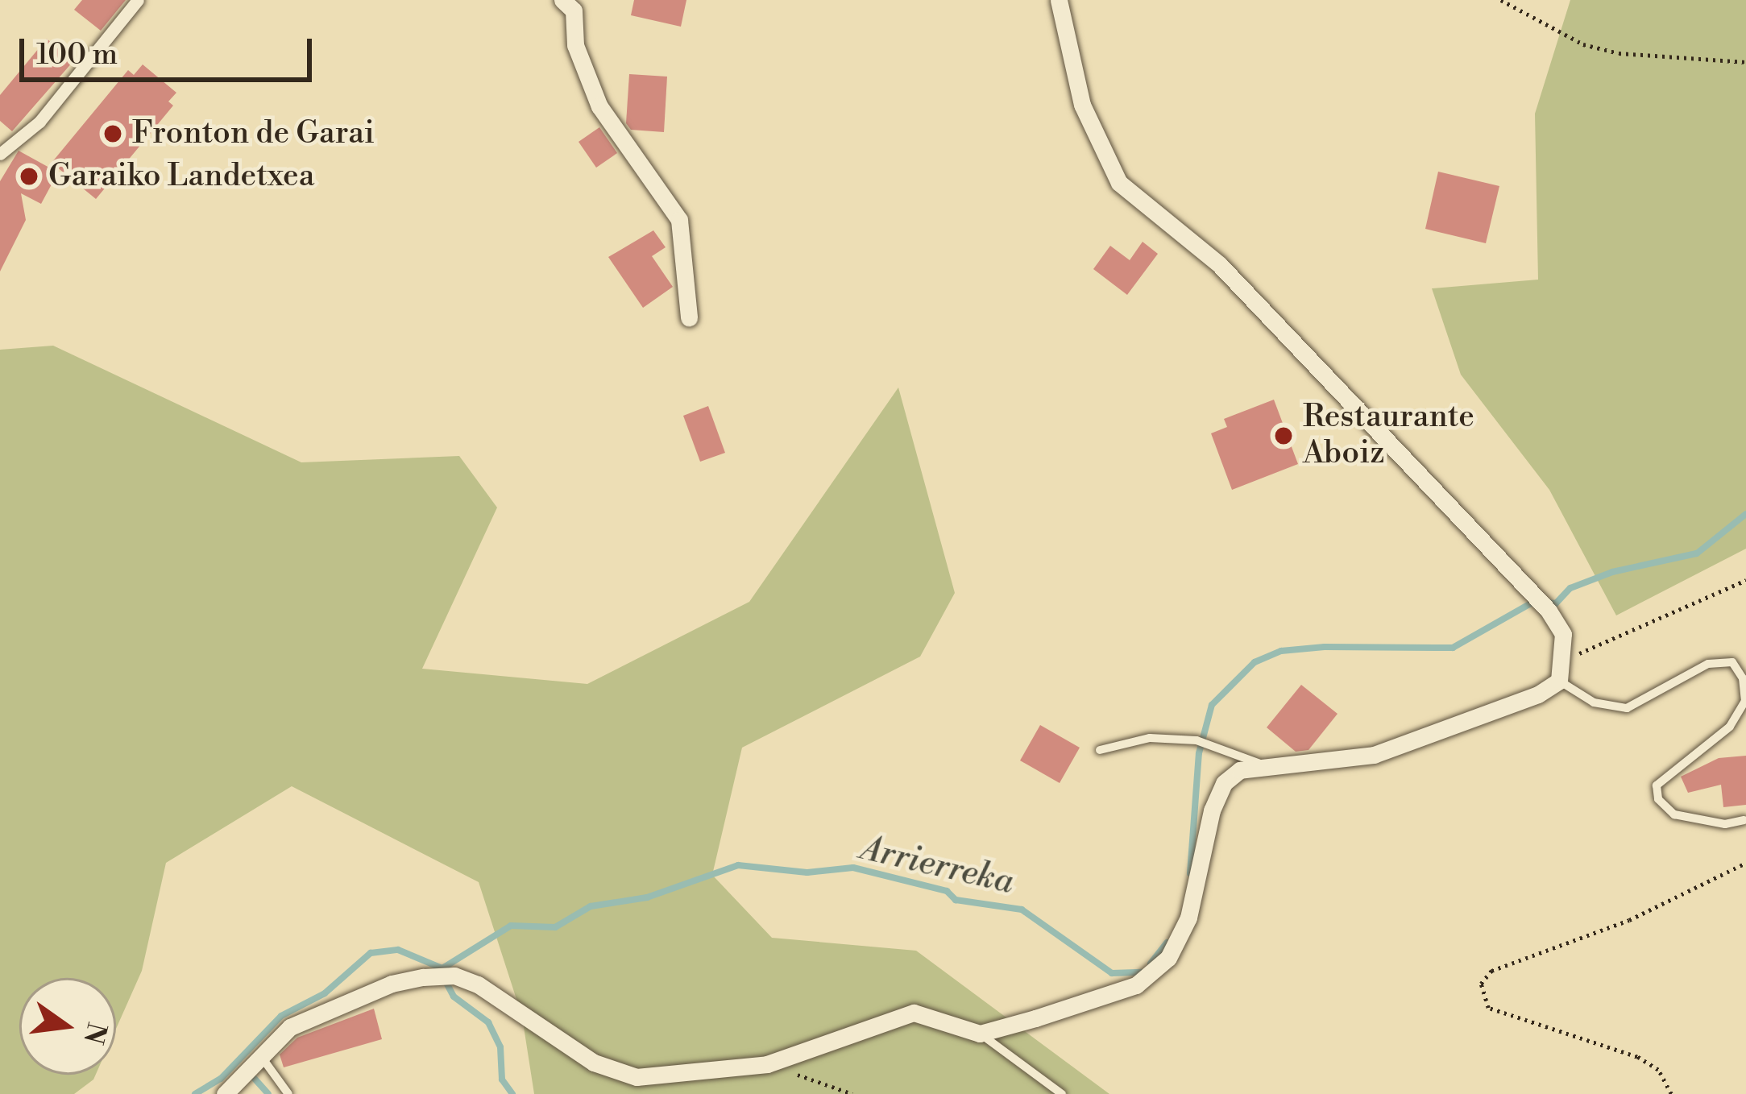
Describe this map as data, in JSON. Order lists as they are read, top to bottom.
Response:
{
  "water": ["Arrierreka"],
  "places": ["Fronton de Garai", "Garaiko Landetxea", "Restaurante Aboiz"],
  "scale_bar": "100 m",
  "north": "right"
}
